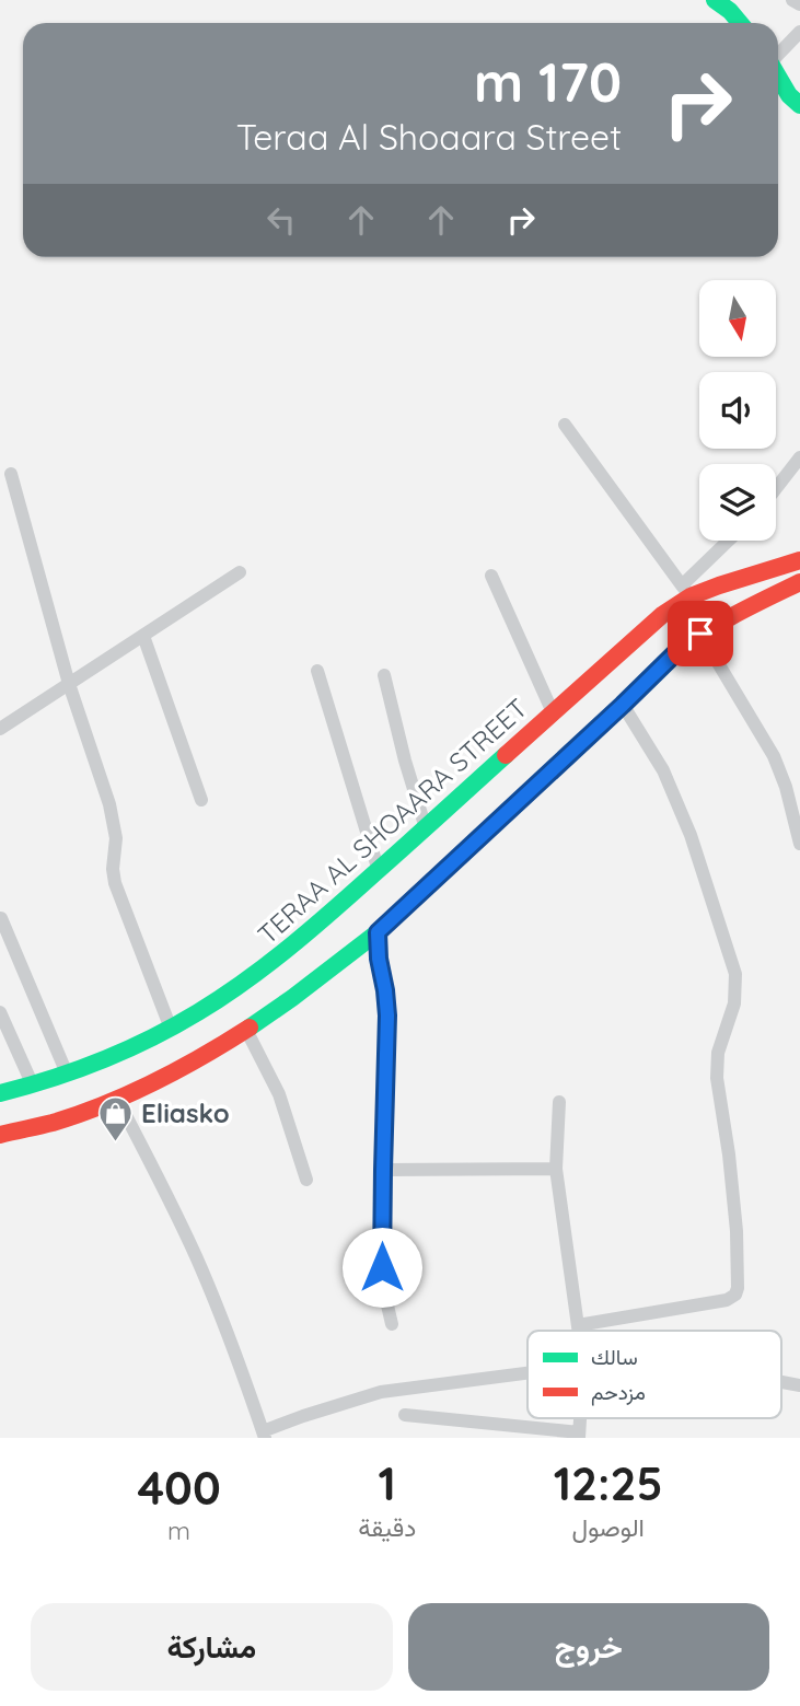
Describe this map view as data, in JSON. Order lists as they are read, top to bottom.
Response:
{
  "streets": {
    "main road": ["TERAA AL SHOAARA STREET"]
  },
  "places": {
    "shop": ["Eliasko"]
  },
  "legend": ["سالك", "مزدحم"],
  "north": "bottom",
  "page": {
    "turn": ["170 m", "Teraa Al Shoaara Street"],
    "eta": [
      "12:25",
      "الوصول",
      "1",
      "دقيقة",
      "400",
      "m"
    ],
    "buttons": ["خروج", "مشاركة"]
  }
}
